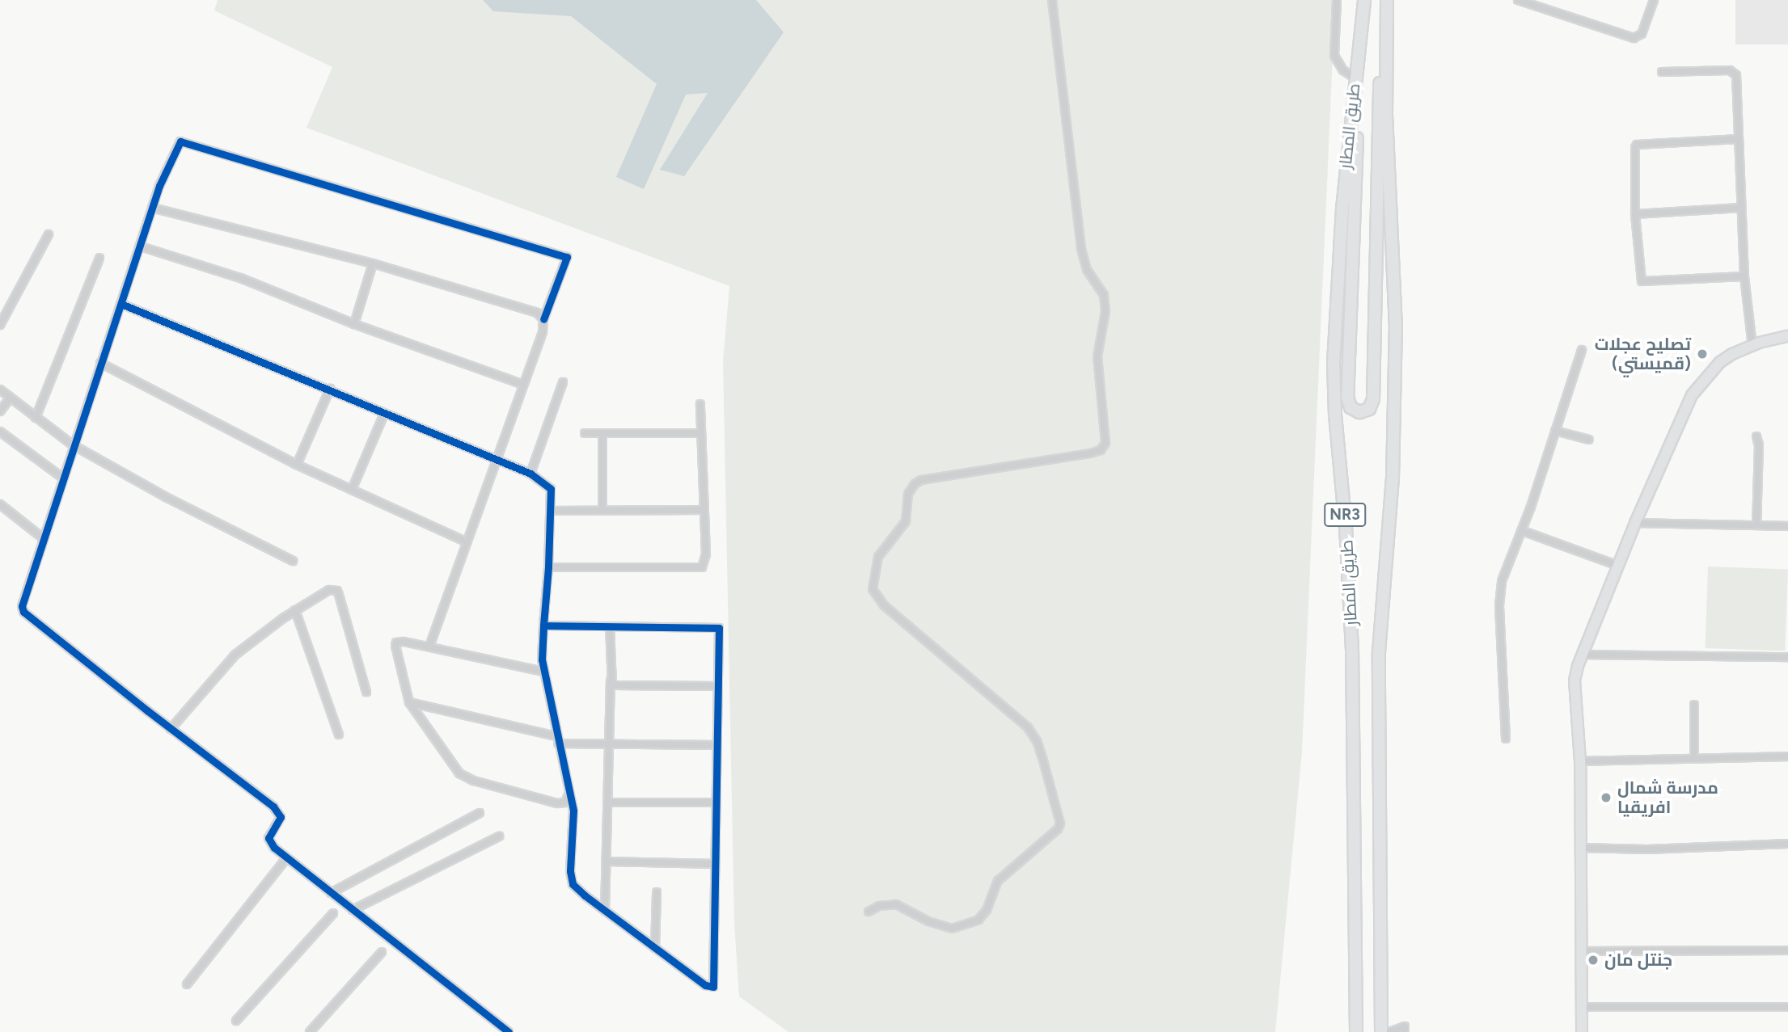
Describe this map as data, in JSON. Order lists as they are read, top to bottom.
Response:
{
  "streets": {
    "highway": ["طريق المطار", "NR3"]
  },
  "places": ["تصليح عجلات (قميستي)", "مدرسة شمال افريقيا", "جنتل مان"]
}
